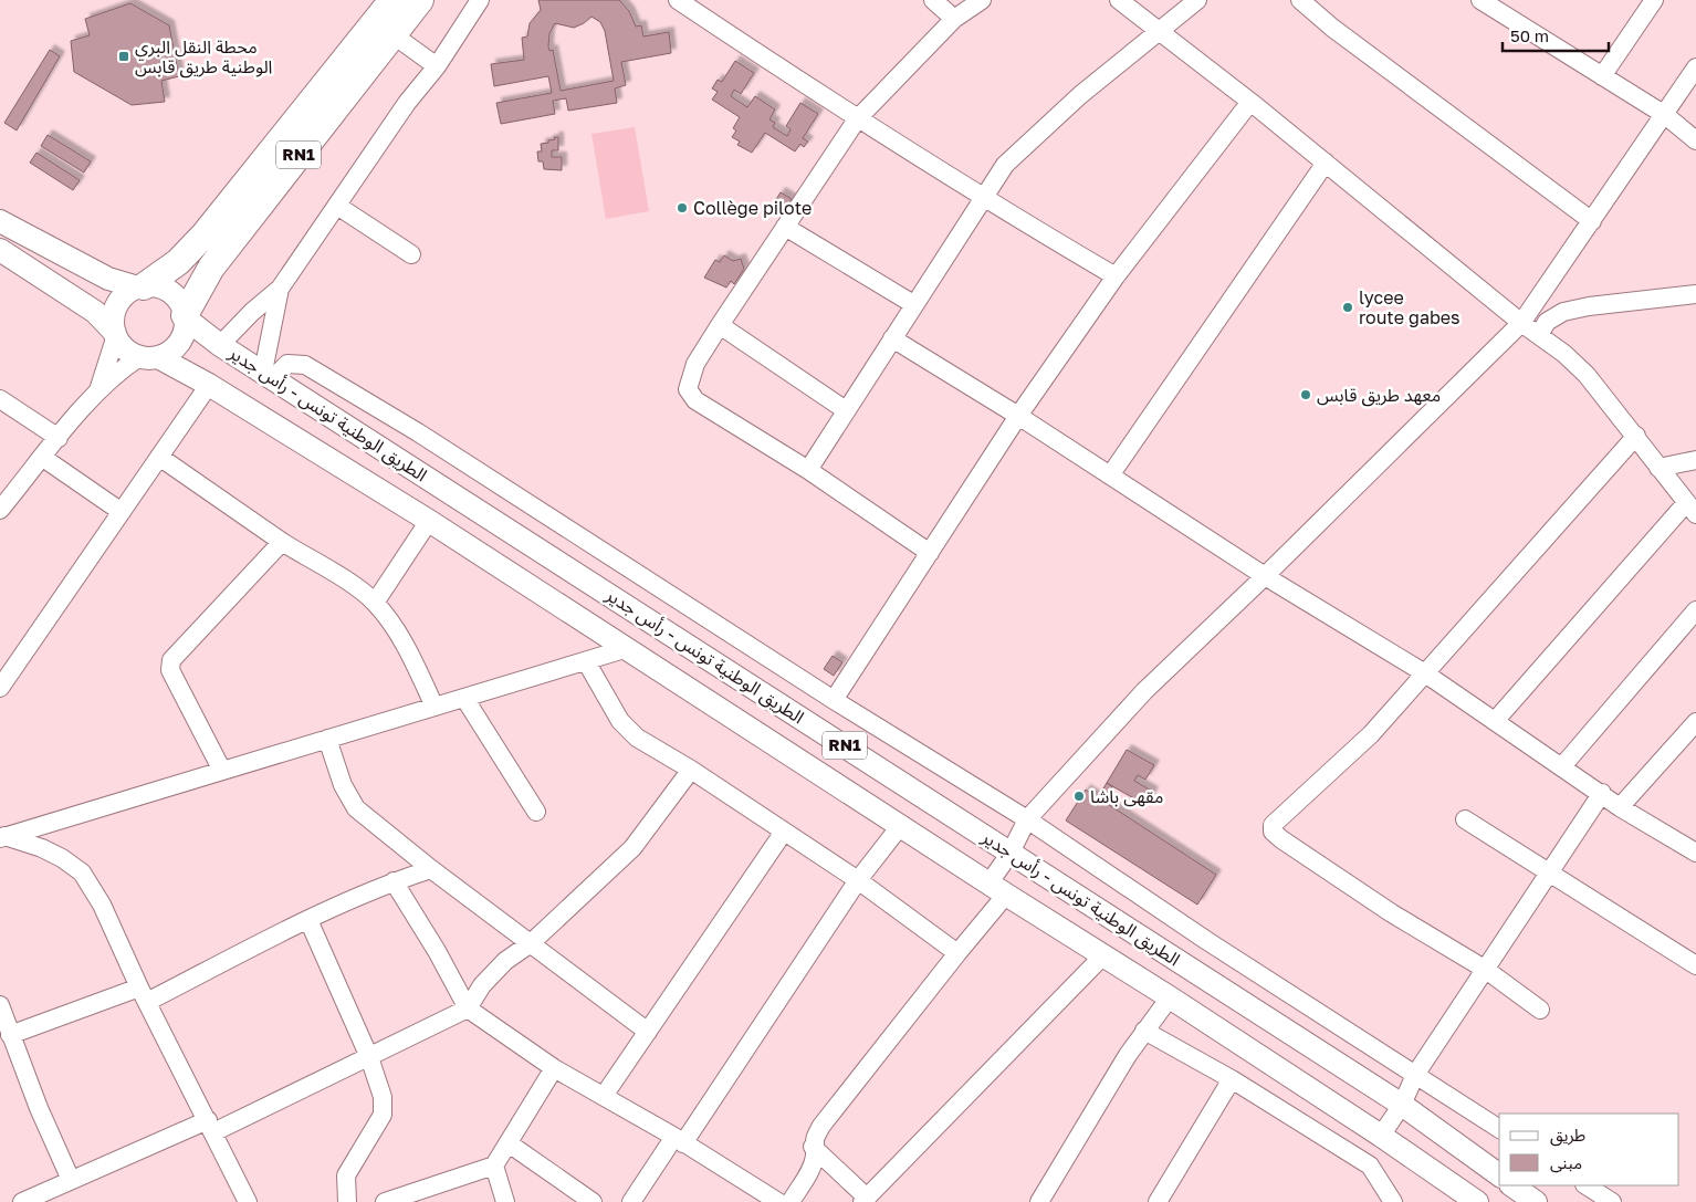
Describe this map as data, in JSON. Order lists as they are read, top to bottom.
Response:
{
  "streets": {
    "highway": ["RN1"],
    "main road": ["الطريق الوطنية تونس - رأس جدير"]
  },
  "crossings": [
    ["RN1", "الطريق الوطنية تونس - رأس جدير"]
  ],
  "places": {
    "transit": ["محطة النقل البري الوطنية طريق قابس"],
    "other": [
      "Collège pilote",
      "lycee route gabes",
      "معهد طريق قابس",
      "مقهى باشا"
    ]
  },
  "legend": ["طريق", "مبنى"],
  "scale_bar": "50 m"
}
